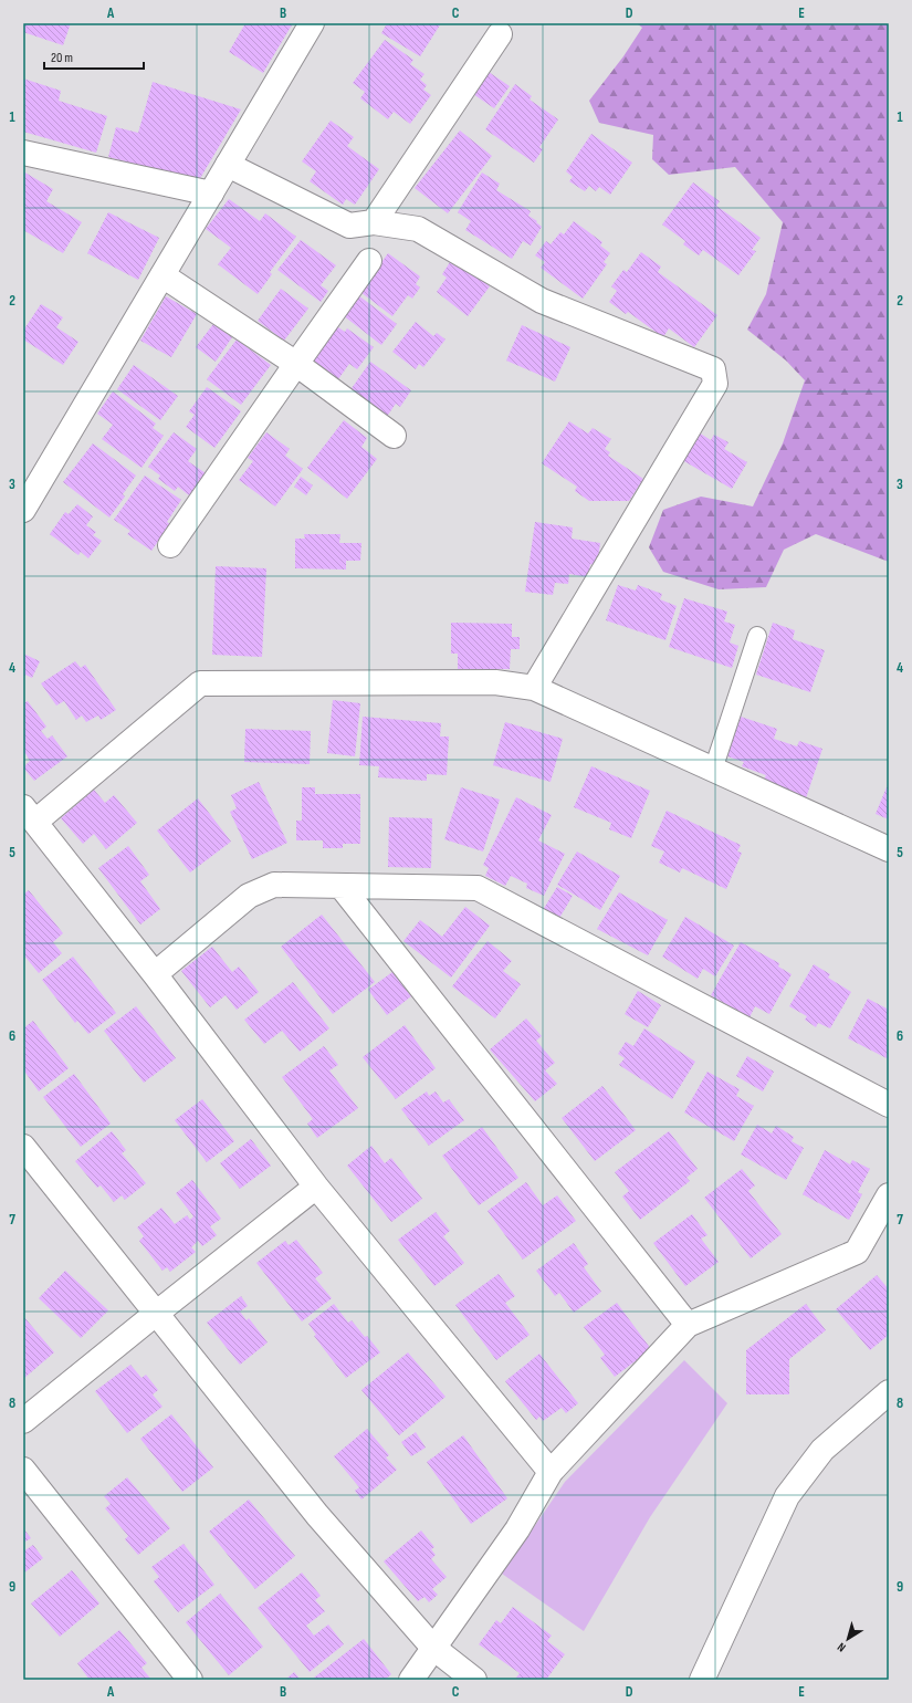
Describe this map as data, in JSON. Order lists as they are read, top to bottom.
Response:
{
  "scale_bar": "20 m",
  "north": "bottom left",
  "grid": {
    "columns": [
      "A",
      "B",
      "C",
      "D",
      "E"
    ],
    "rows": [
      "1",
      "2",
      "3",
      "4",
      "5",
      "6",
      "7",
      "8",
      "9"
    ]
  }
}
